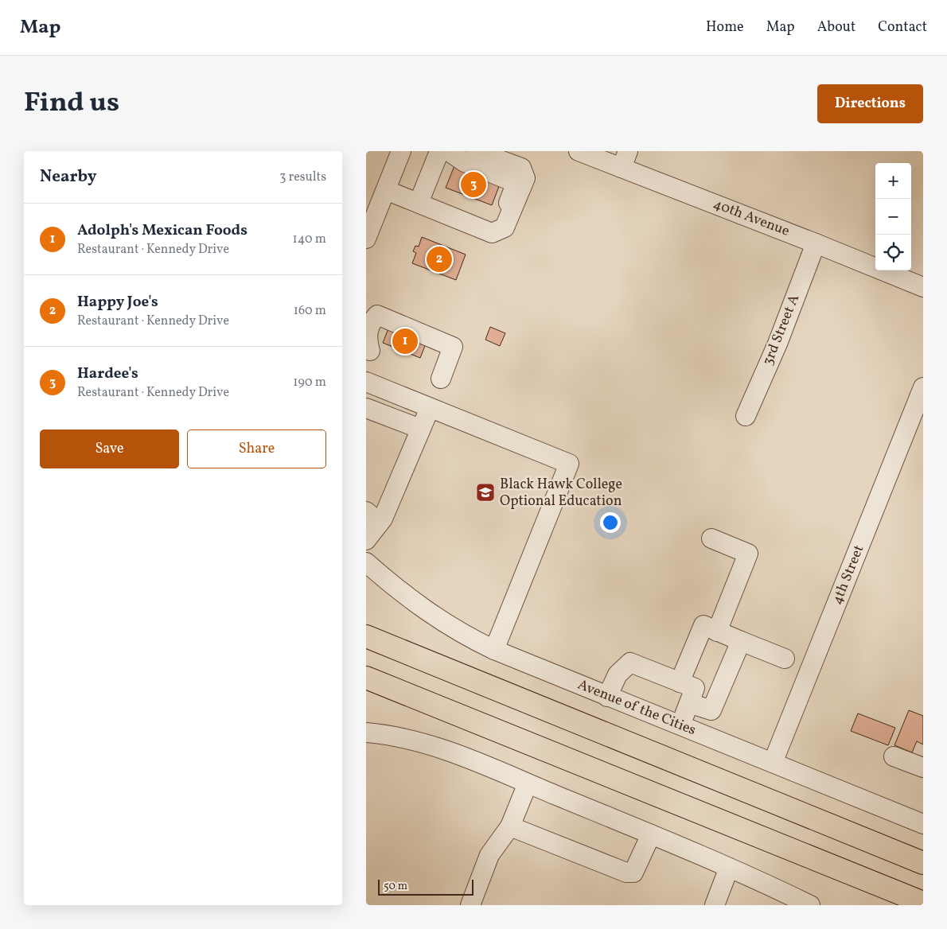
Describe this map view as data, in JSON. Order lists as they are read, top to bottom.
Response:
{
  "streets": {
    "street": [
      "40th Avenue",
      "3rd Street A",
      "4th Street",
      "Avenue of the Cities"
    ]
  },
  "crossings": [
    ["40th Avenue", "3rd Street A"],
    ["4th Street", "Avenue of the Cities"]
  ],
  "places": {
    "school or university": ["Black Hawk College Optional Education"]
  },
  "scale_bar": "50 m",
  "page": {
    "header": "Map",
    "nav": [
      "Home",
      "Map",
      "About",
      "Contact"
    ],
    "title": "Find us",
    "buttons": [
      "Directions",
      ["Save", "Share"]
    ],
    "heading": ["Nearby", "3 results"],
    "map_buttons": ["+", "−"],
    "pins": ["3", "2", "1"],
    "list": [
      {
        "mark": "1",
        "name": "Adolph's Mexican Foods",
        "note": "Restaurant · Kennedy Drive",
        "value": "140 m"
      },
      {
        "mark": "2",
        "name": "Happy Joe's",
        "note": "Restaurant · Kennedy Drive",
        "value": "160 m"
      },
      {
        "mark": "3",
        "name": "Hardee's",
        "note": "Restaurant · Kennedy Drive",
        "value": "190 m"
      }
    ],
    "scale": "50 m"
  }
}
